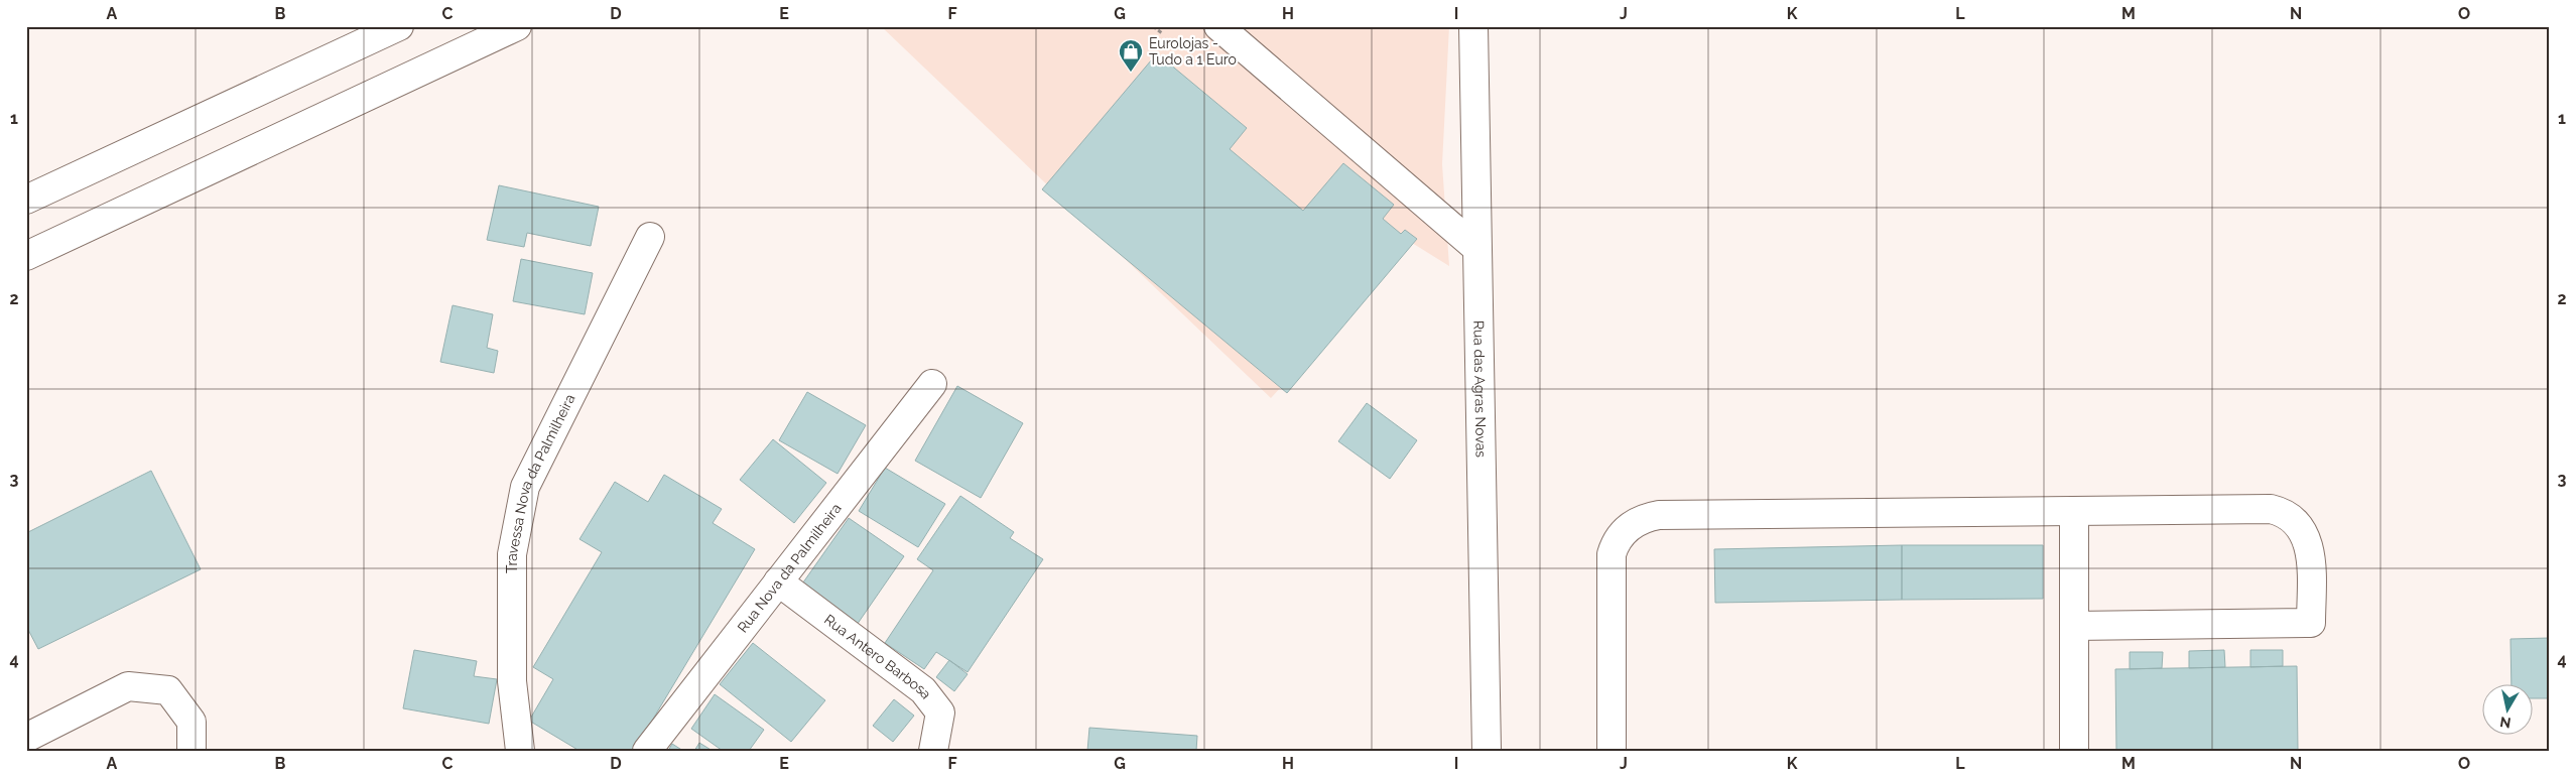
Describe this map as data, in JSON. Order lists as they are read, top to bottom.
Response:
{
  "streets": {
    "main road": [
      "Rua das Agras Novas",
      "Travessa Nova da Palmilheira",
      "Rua Nova da Palmilheira",
      "Rua Antero Barbosa"
    ]
  },
  "crossings": [
    ["Rua Nova da Palmilheira", "Rua Antero Barbosa"]
  ],
  "places": {
    "shop": ["Eurolojas - Tudo a 1 Euro"]
  },
  "north": "bottom",
  "grid": {
    "columns": [
      "A",
      "B",
      "C",
      "D",
      "E",
      "F",
      "G",
      "H",
      "I",
      "J",
      "K",
      "L",
      "M",
      "N",
      "O"
    ],
    "rows": [
      "1",
      "2",
      "3",
      "4"
    ]
  }
}
